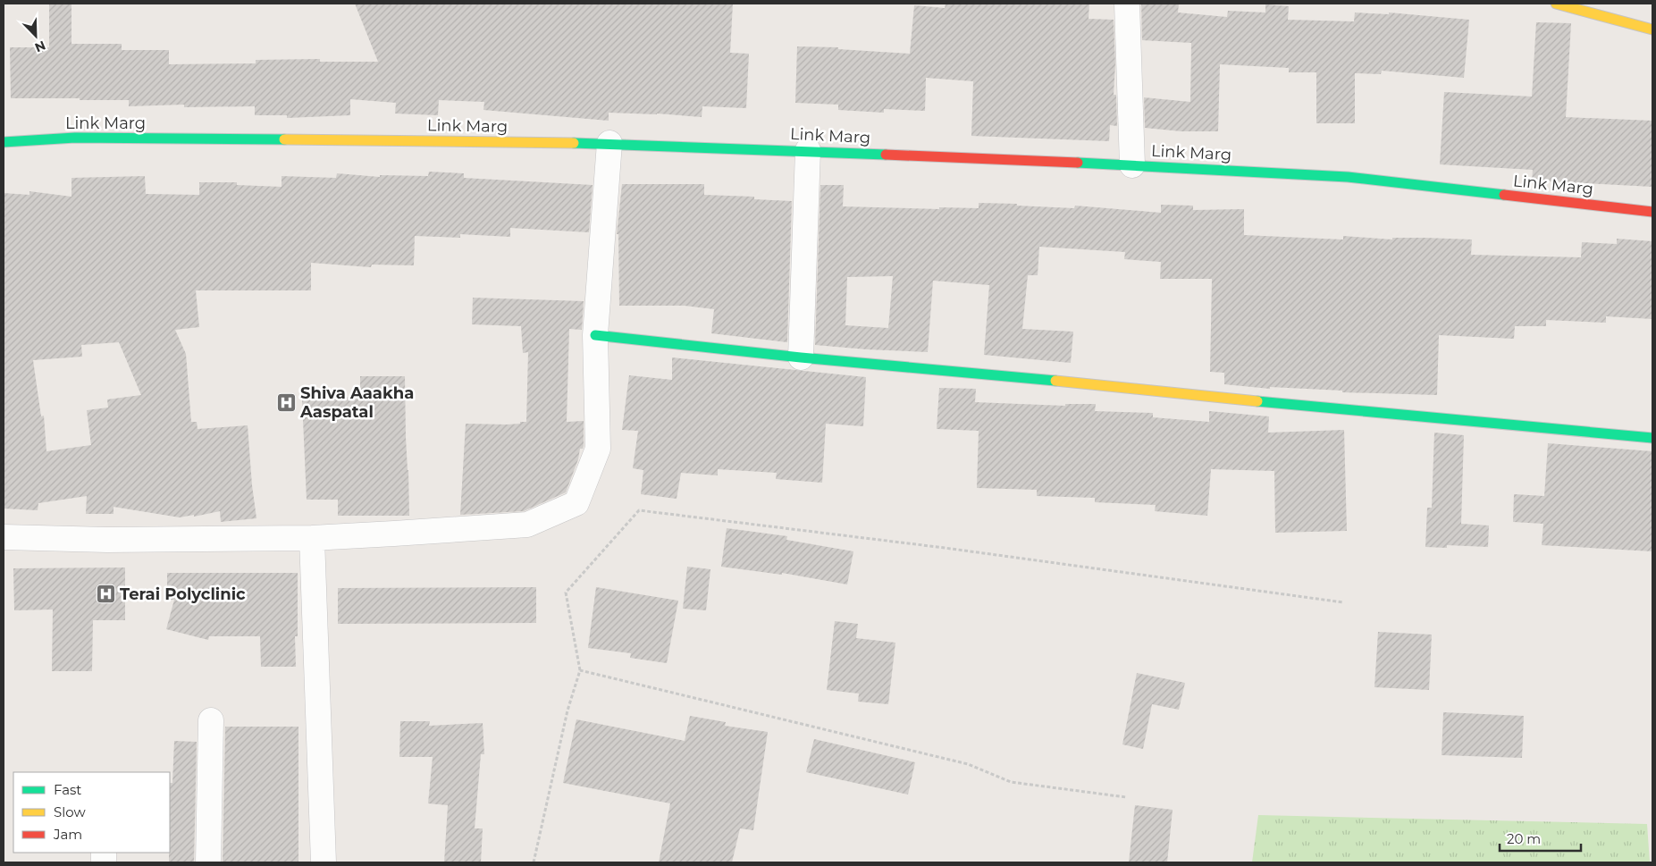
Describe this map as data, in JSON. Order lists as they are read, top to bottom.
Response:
{
  "streets": {
    "main road": ["Link Marg"]
  },
  "places": {
    "hospital": ["Shiva Aaakha Aaspatal", "Terai Polyclinic"]
  },
  "legend": ["Fast", "Slow", "Jam"],
  "scale_bar": "20 m",
  "north": "bottom right"
}
